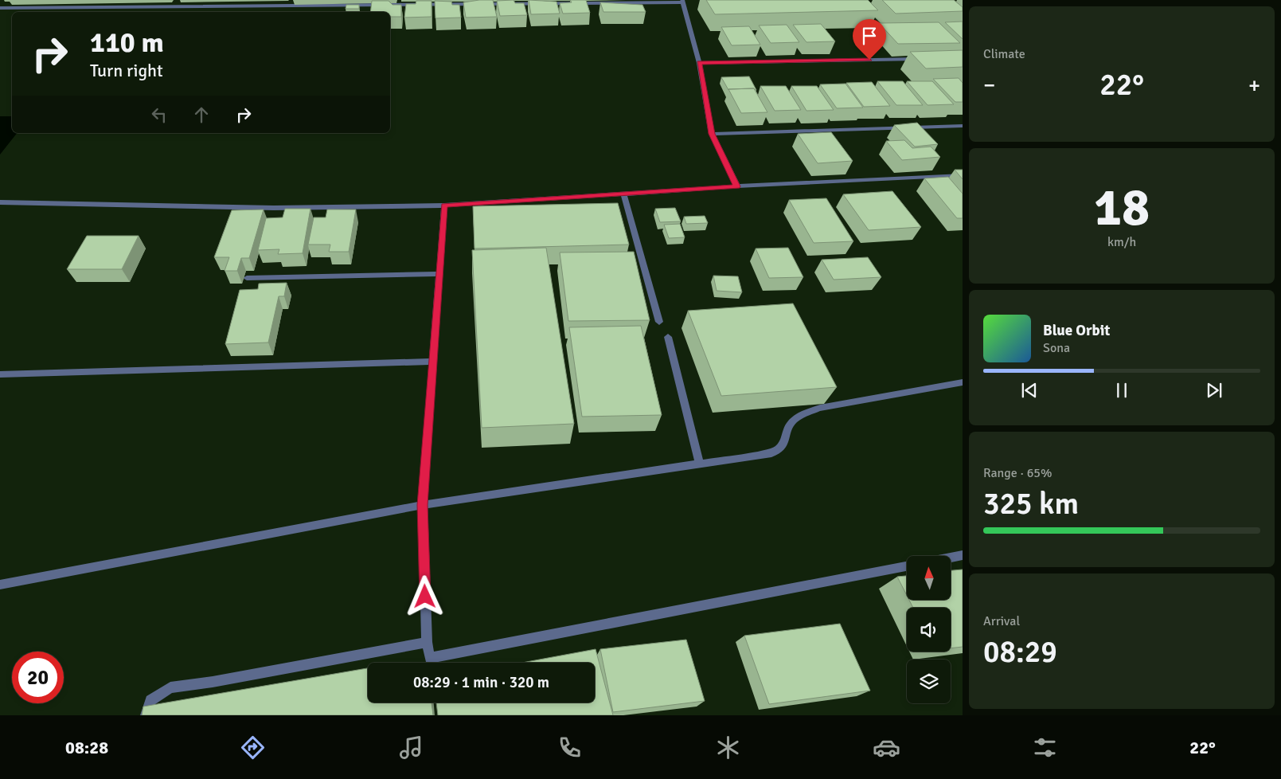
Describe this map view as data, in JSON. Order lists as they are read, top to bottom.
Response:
{
  "north": "top",
  "page": {
    "tile": [
      "Climate",
      ["18", "km/h"],
      ["Range · 65%", "325 km"],
      ["Arrival", "08:29"]
    ],
    "turn": ["110 m", "Turn right"],
    "heat": ["−", "22°", "+"],
    "song": ["Blue Orbit", "Sona"],
    "limit": "20",
    "trip": "08:29 · 1 min · 320 m",
    "tabs": ["08:28", "22°"]
  }
}
